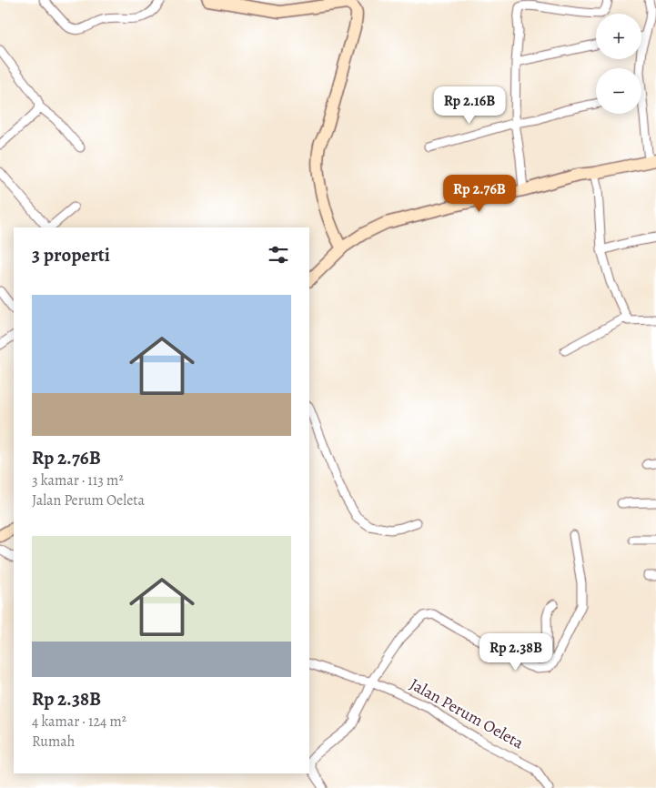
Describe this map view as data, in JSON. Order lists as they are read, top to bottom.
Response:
{
  "streets": {
    "street": ["Jalan Perum Oeleta"]
  },
  "page": {
    "map_buttons": ["+", "−"],
    "price": ["Rp 2.16B", "Rp 2.76B", "Rp 2.38B"],
    "heading": "3 properti",
    "list": [
      {
        "name": "Rp 2.76B",
        "note": "3 kamar · 113 m² · Jalan Perum Oeleta"
      },
      {
        "name": "Rp 2.38B",
        "note": "4 kamar · 124 m² · Rumah"
      }
    ]
  }
}
